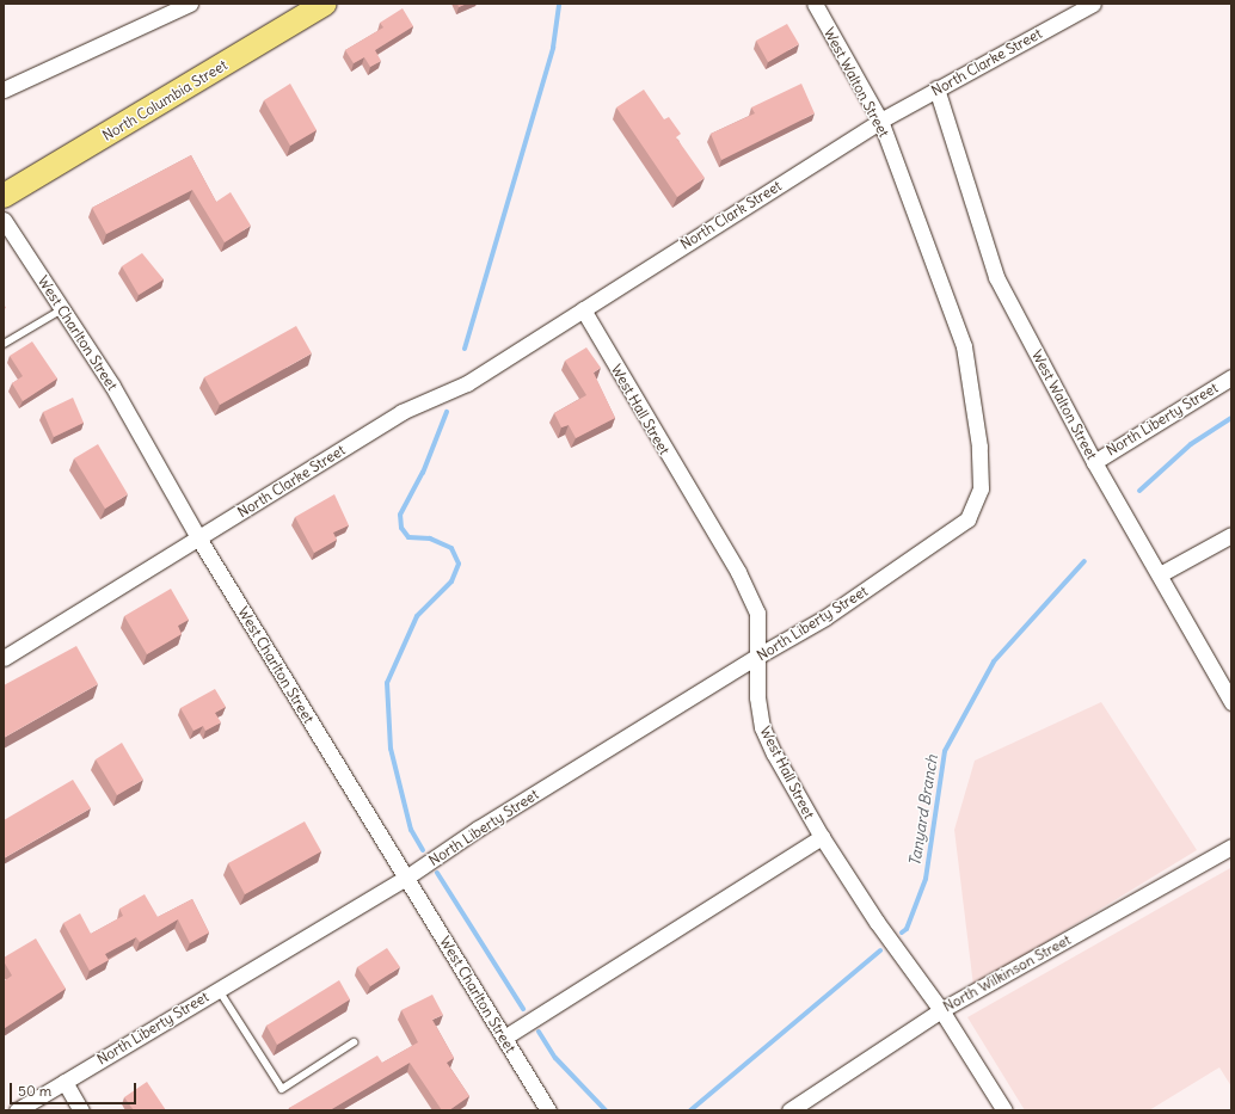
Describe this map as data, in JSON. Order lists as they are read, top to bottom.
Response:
{
  "streets": {
    "main road": ["North Columbia Street"],
    "street": [
      "North Clarke Street",
      "West Walton Street",
      "North Clark Street",
      "West Charlton Street",
      "West Hall Street",
      "North Liberty Street",
      "North Wilkinson Street"
    ]
  },
  "crossings": [
    ["North Clarke Street", "West Walton Street"],
    ["North Clarke Street", "North Clark Street"],
    ["North Clarke Street", "West Charlton Street"],
    ["North Clarke Street", "West Hall Street"],
    ["West Walton Street", "North Clark Street"],
    ["West Walton Street", "North Liberty Street"],
    ["North Clark Street", "West Hall Street"],
    ["West Charlton Street", "North Liberty Street"],
    ["West Hall Street", "North Liberty Street"],
    ["West Hall Street", "North Wilkinson Street"]
  ],
  "water": ["Tanyard Branch"],
  "scale_bar": "50 m"
}
